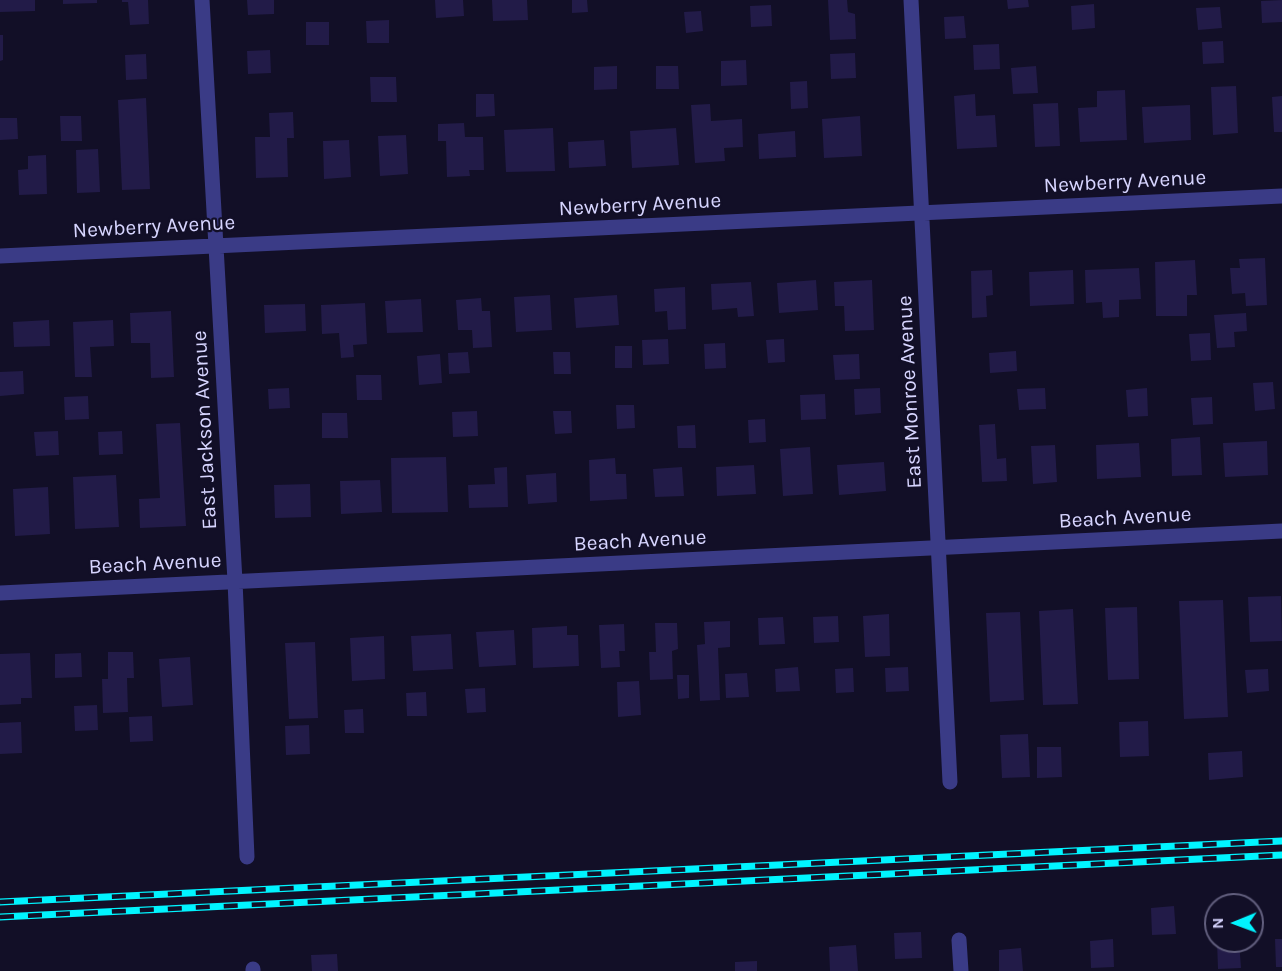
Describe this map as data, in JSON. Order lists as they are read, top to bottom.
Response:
{
  "streets": {
    "street": [
      "Newberry Avenue",
      "East Monroe Avenue",
      "East Jackson Avenue",
      "Beach Avenue"
    ]
  },
  "crossings": [
    ["Newberry Avenue", "East Monroe Avenue"],
    ["Newberry Avenue", "East Jackson Avenue"],
    ["East Monroe Avenue", "Beach Avenue"],
    ["East Jackson Avenue", "Beach Avenue"]
  ],
  "north": "left"
}
